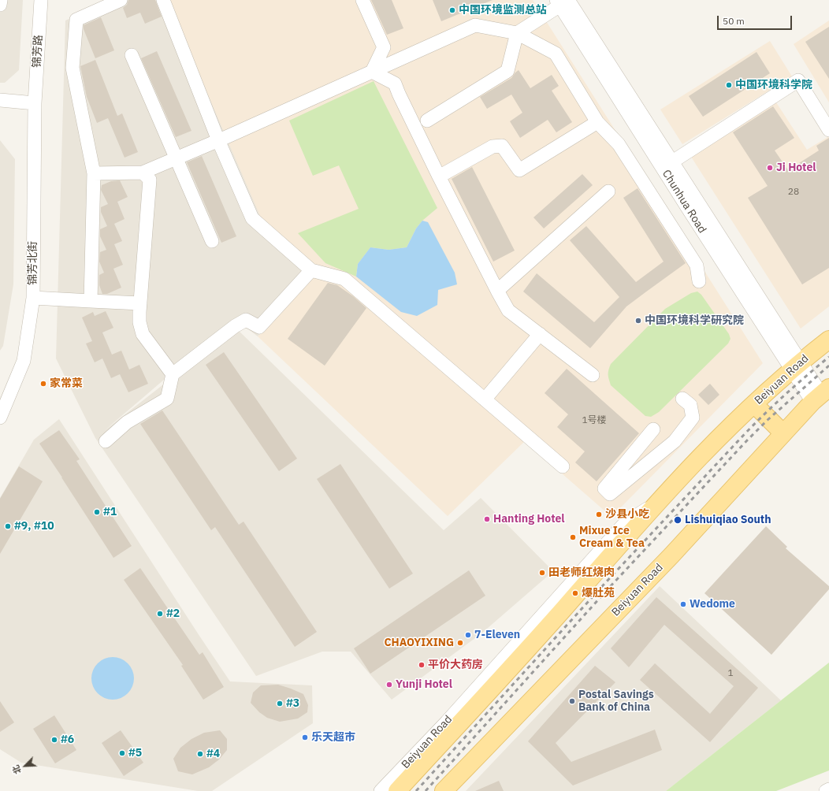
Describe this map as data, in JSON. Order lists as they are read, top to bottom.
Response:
{
  "streets": {
    "main road": ["Beiyuan Road"],
    "street": ["锦芳路", "Chunhua Road", "锦芳北街"]
  },
  "crossings": [
    ["锦芳路", "锦芳北街"],
    ["Chunhua Road", "Beiyuan Road"]
  ],
  "places": [
    "中国环境监测总站",
    "中国环境科学院",
    "Ji Hotel",
    "中国环境科学研究院",
    "家常菜",
    "#1",
    "沙县小吃",
    "Hanting Hotel",
    "Lishuiqiao South",
    "#9, #10",
    "Mixue Ice Cream & Tea",
    "田老师红烧肉",
    "爆肚苑",
    "Wedome",
    "#2",
    "7-Eleven",
    "CHAOYIXING",
    "平价大药房",
    "Yunji Hotel",
    "Postal Savings Bank of China",
    "#3",
    "乐天超市",
    "#6",
    "#5",
    "#4"
  ],
  "house_numbers": ["28", "1号楼", "1"],
  "scale_bar": "50 m",
  "north": "bottom left"
}
